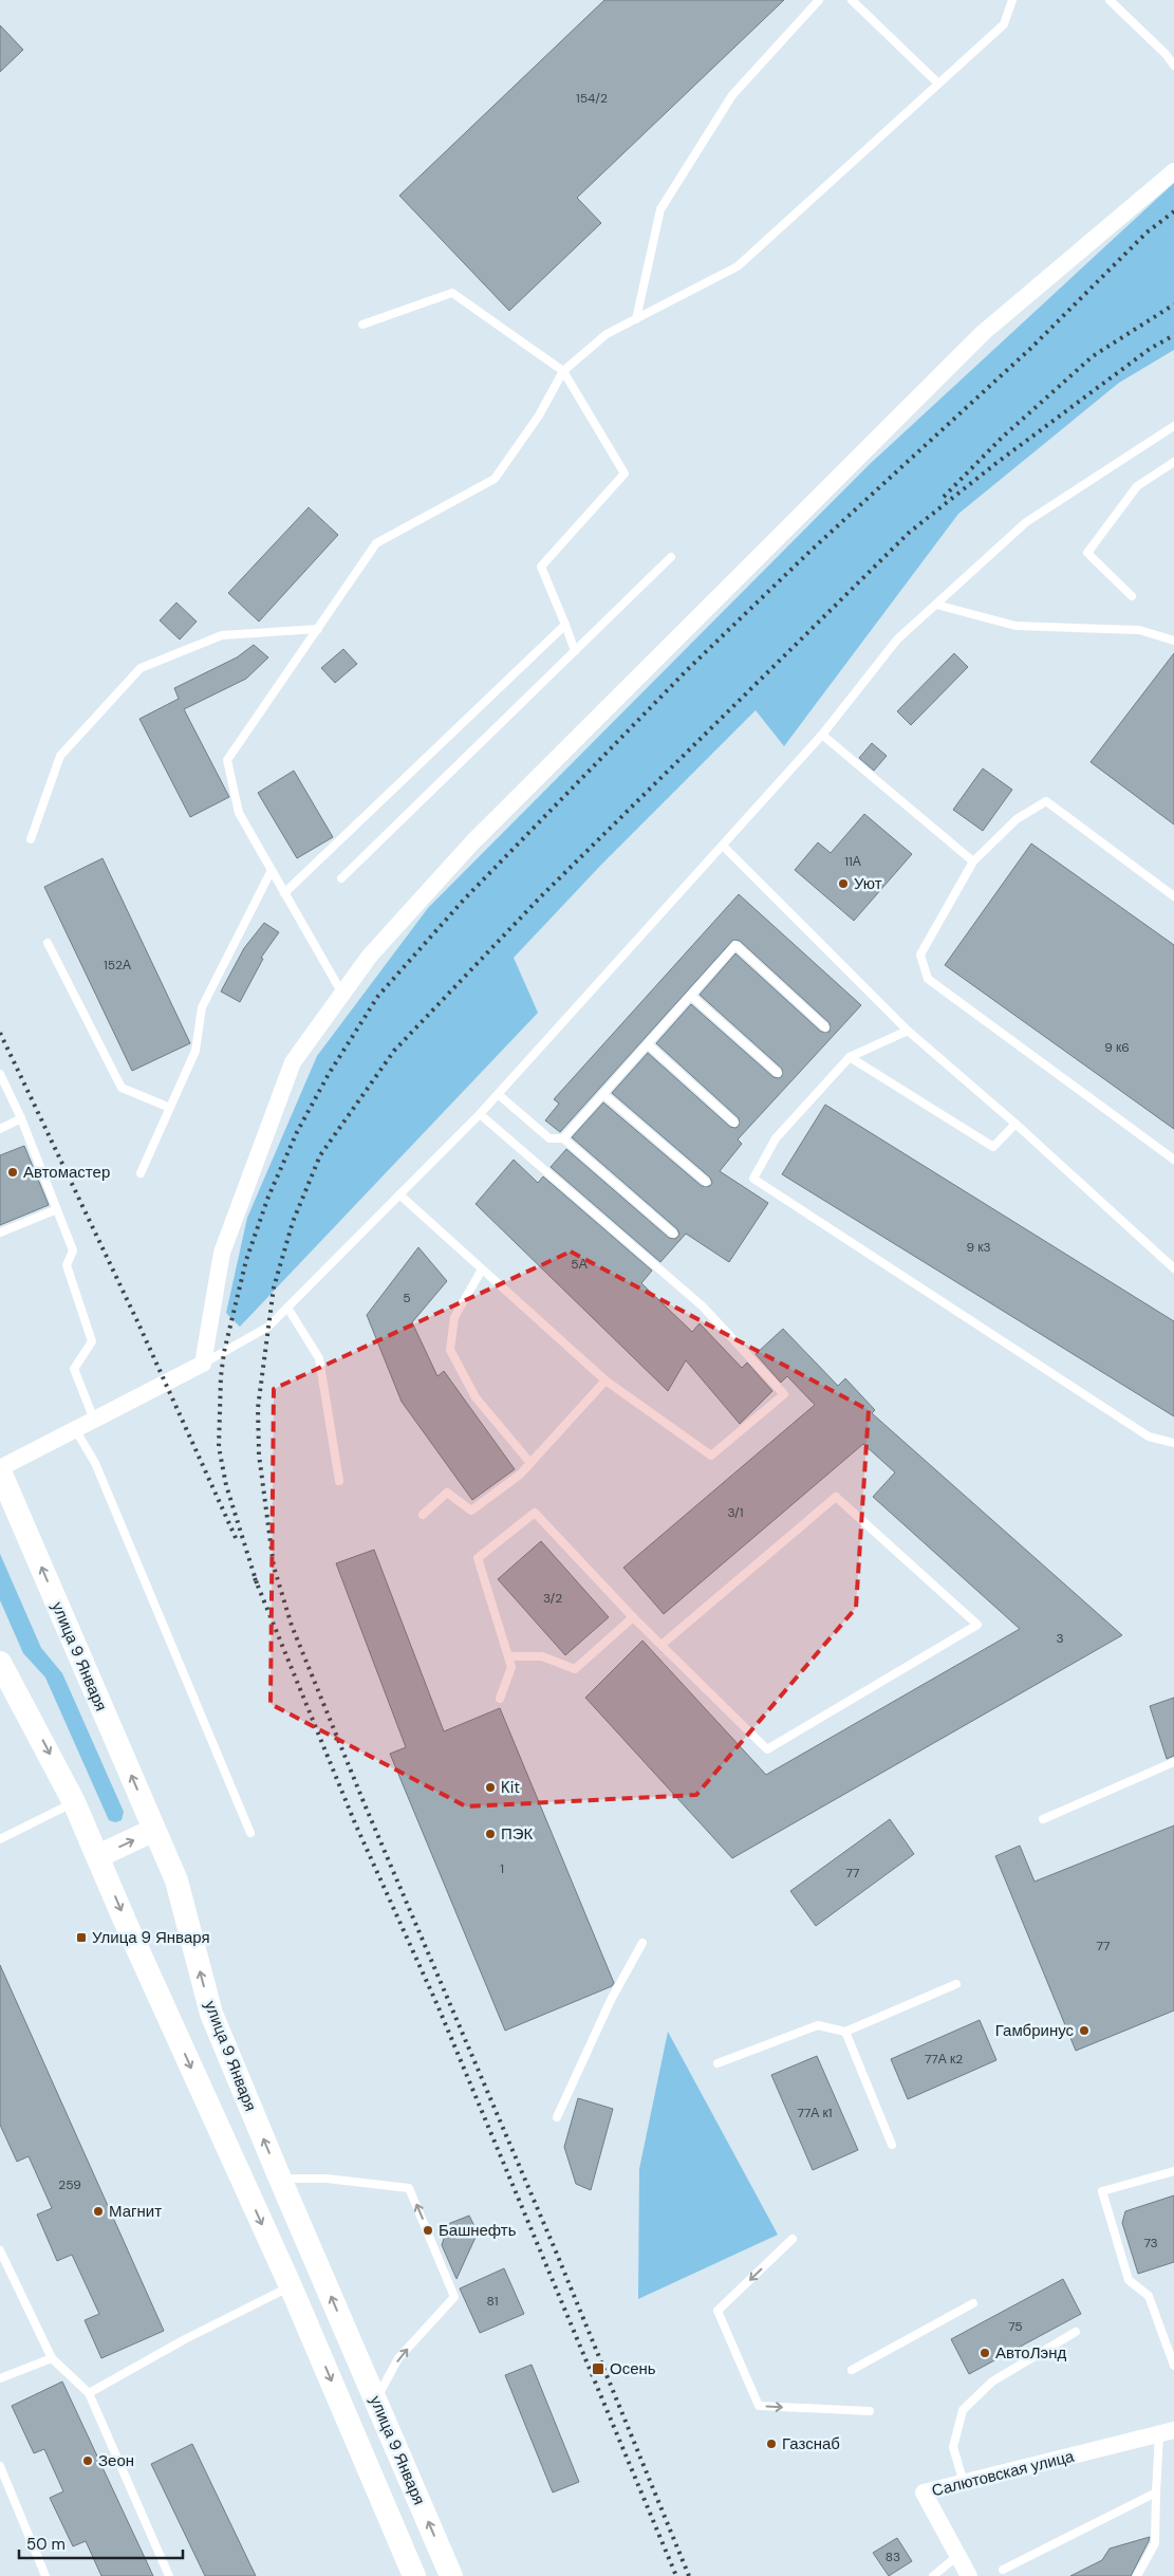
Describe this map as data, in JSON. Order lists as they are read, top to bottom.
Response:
{
  "streets": {
    "main road": ["улица 9 Января"],
    "street": ["Салютовская улица"]
  },
  "places": {
    "other": [
      "Уют",
      "Автомастер",
      "Kit",
      "ПЭК",
      "Гамбринус",
      "Магнит",
      "Башнефть",
      "АвтоЛэнд",
      "Газснаб",
      "Зеон"
    ],
    "transit": ["Улица 9 Января", "Осень"]
  },
  "house_numbers": [
    "154/2",
    "11А",
    "152А",
    "9 к6",
    "9 к3",
    "5А",
    "5",
    "3/1",
    "3/2",
    "3",
    "1",
    "77",
    "77",
    "77А к2",
    "77А к1",
    "259",
    "73",
    "81",
    "75",
    "83"
  ],
  "scale_bar": "50 m"
}
